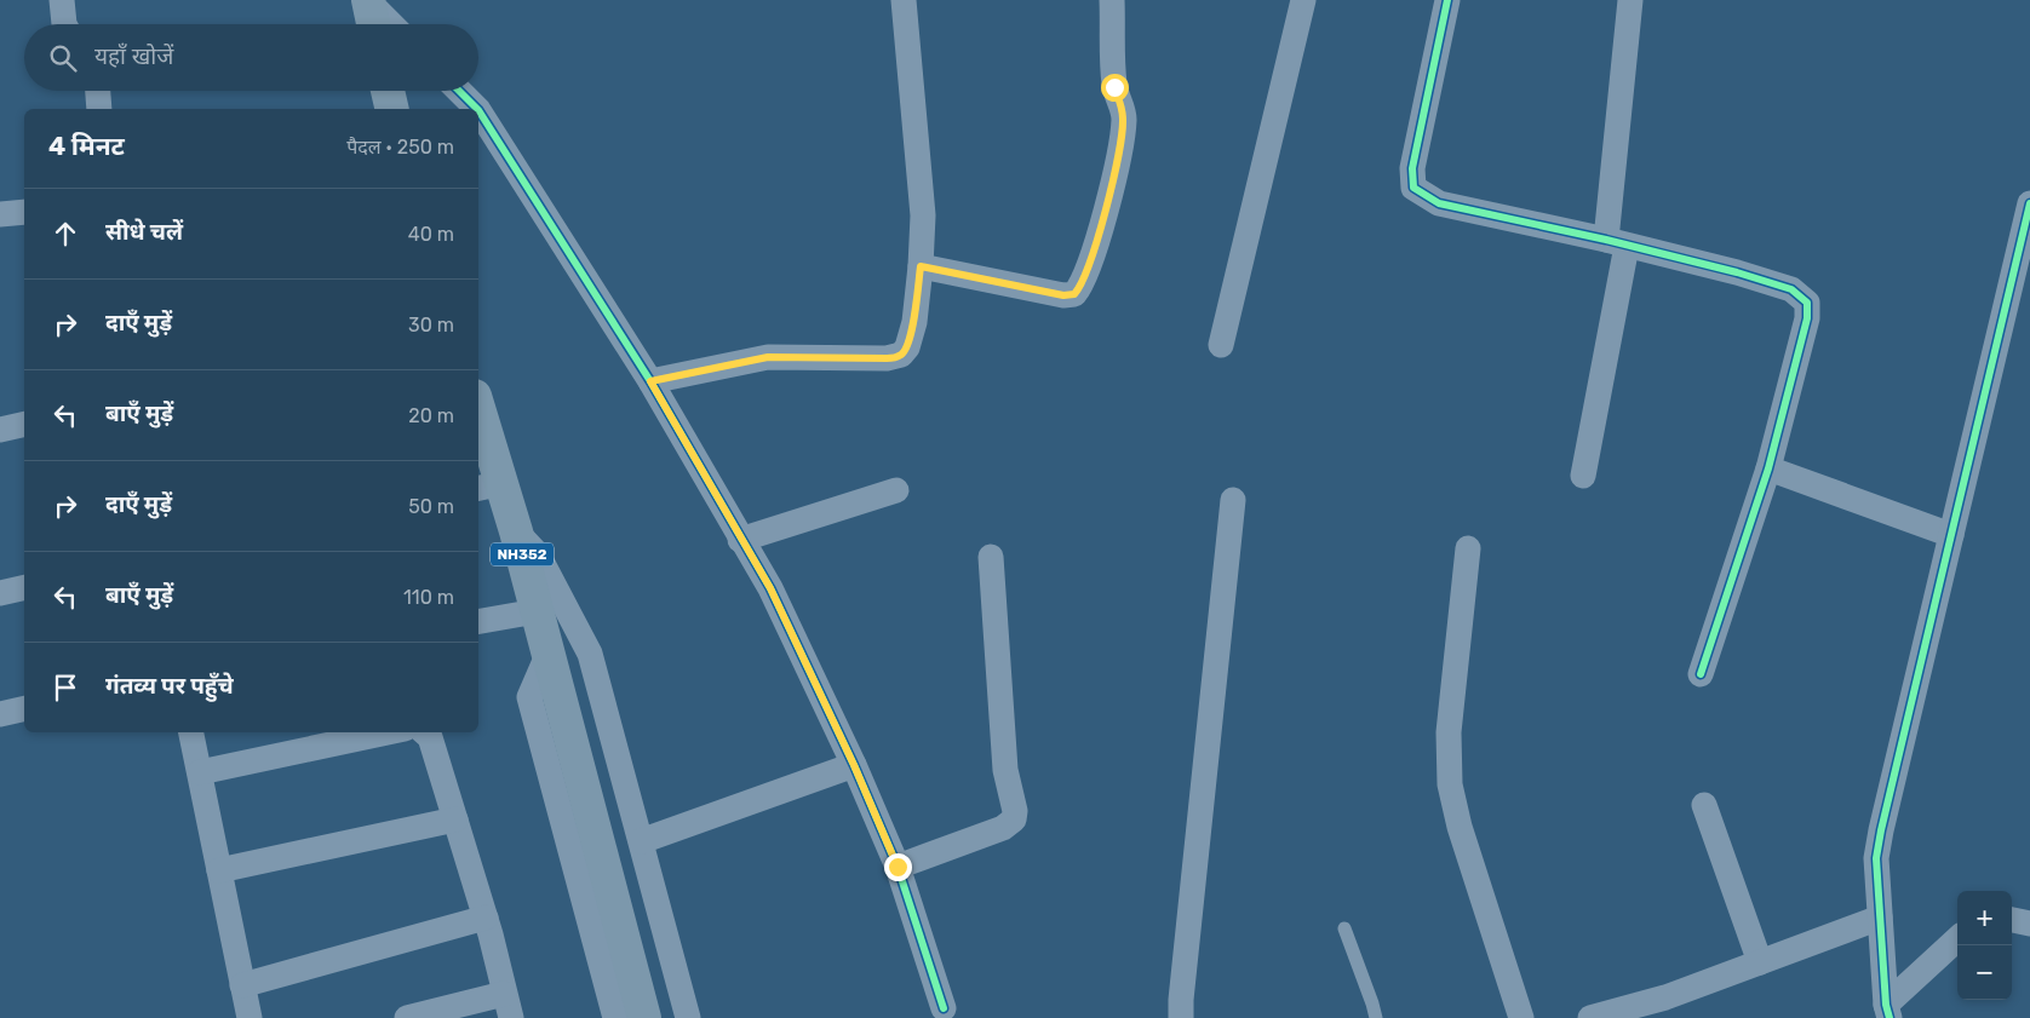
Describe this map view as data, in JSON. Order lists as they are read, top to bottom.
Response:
{
  "streets": {
    "highway": ["NH352"]
  },
  "page": {
    "search": "यहाँ खोजें",
    "heading": ["4 मिनट", "पैदल · 250 m"],
    "list": [
      ["सीधे चलें", "40 m"],
      ["दाएँ मुड़ें", "30 m"],
      ["बाएँ मुड़ें", "20 m"],
      ["दाएँ मुड़ें", "50 m"],
      ["बाएँ मुड़ें", "110 m"],
      "गंतव्य पर पहुँचे"
    ],
    "map_buttons": ["+", "−"]
  }
}
